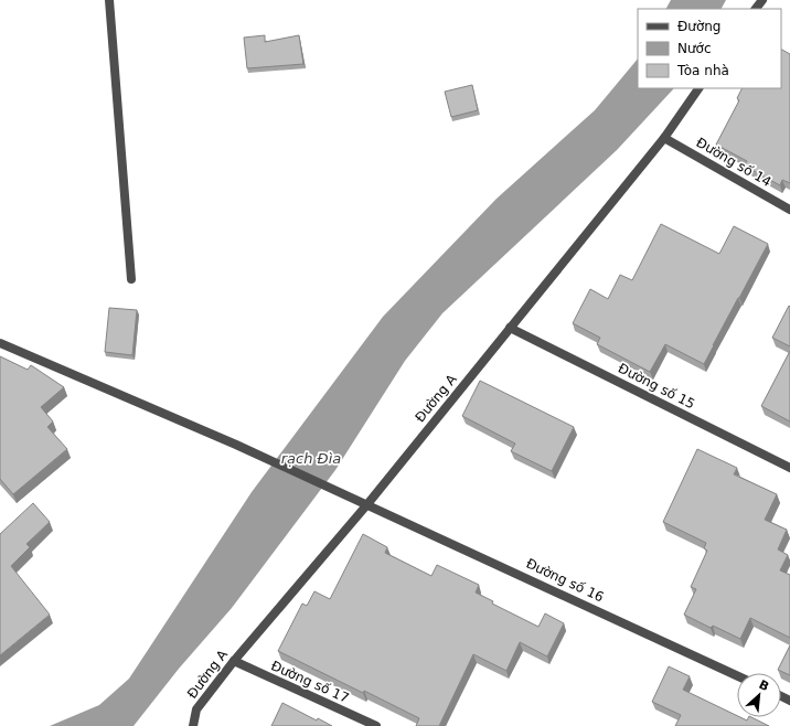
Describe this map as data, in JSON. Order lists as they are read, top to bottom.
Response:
{
  "streets": {
    "street": [
      "Đường số 14",
      "Đường số 15",
      "Đường A",
      "Đường số 16",
      "Đường số 17"
    ]
  },
  "crossings": [
    ["Đường số 14", "Đường A"],
    ["Đường số 15", "Đường A"],
    ["Đường A", "Đường số 16"],
    ["Đường A", "Đường số 17"]
  ],
  "water": ["rạch Đìa"],
  "legend": ["Đường", "Nước", "Tòa nhà"],
  "north": "top right"
}
